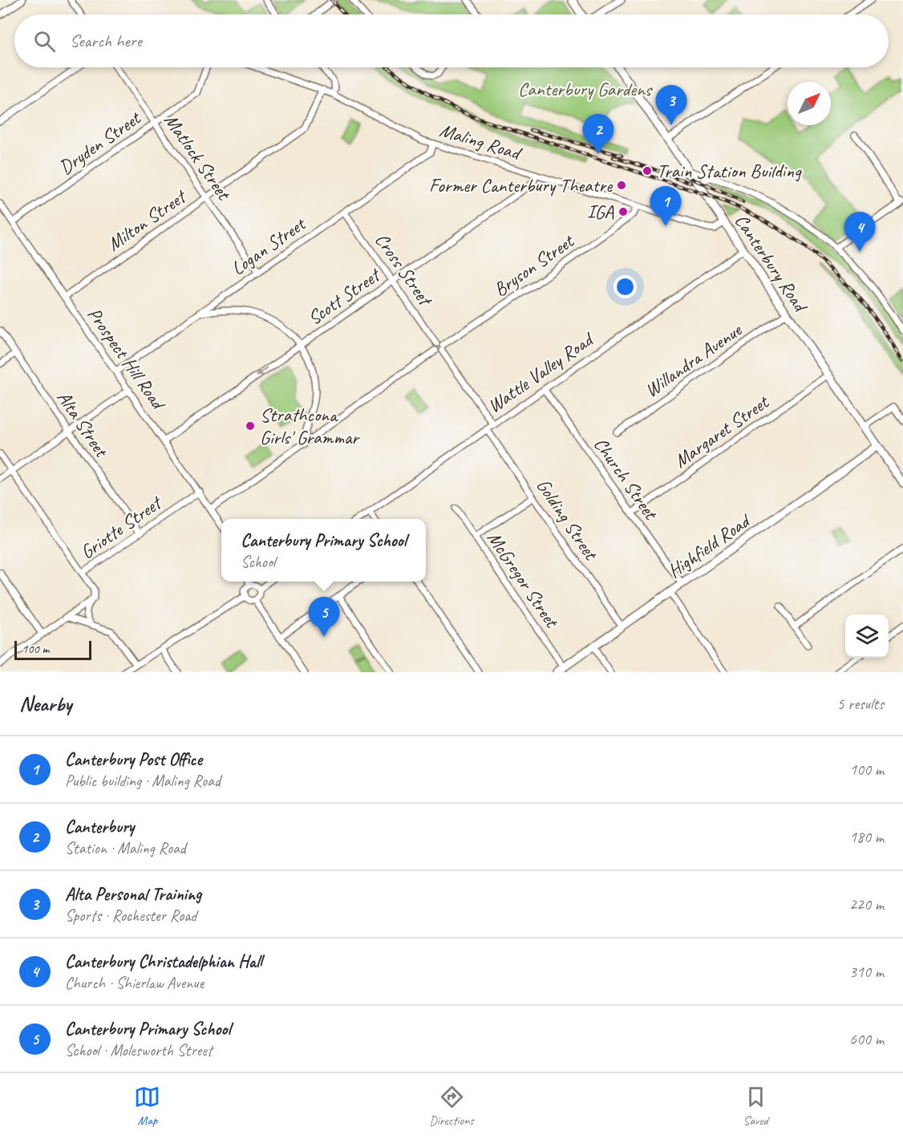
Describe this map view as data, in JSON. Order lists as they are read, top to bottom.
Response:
{
  "streets": {
    "main road": ["Canterbury Road", "Highfield Road"],
    "street": [
      "Maling Road",
      "Dryden Street",
      "Matlock Street",
      "Milton Street",
      "Logan Street",
      "Bryson Street",
      "Cross Street",
      "Scott Street",
      "Prospect Hill Road",
      "Willandra Avenue",
      "Wattle Valley Road",
      "Alta Street",
      "Margaret Street",
      "Church Street",
      "Golding Street",
      "Griotte Street",
      "McGregor Street"
    ]
  },
  "crossings": [
    ["Maling Road", "Milton Street"],
    ["Maling Road", "Logan Street"],
    ["Maling Road", "Canterbury Road"],
    ["Maling Road", "Bryson Street"],
    ["Maling Road", "Scott Street"],
    ["Dryden Street", "Matlock Street"],
    ["Dryden Street", "Prospect Hill Road"],
    ["Matlock Street", "Milton Street"],
    ["Matlock Street", "Logan Street"],
    ["Milton Street", "Prospect Hill Road"],
    ["Logan Street", "Cross Street"],
    ["Logan Street", "Prospect Hill Road"],
    ["Canterbury Road", "Willandra Avenue"],
    ["Canterbury Road", "Wattle Valley Road"],
    ["Canterbury Road", "Margaret Street"],
    ["Canterbury Road", "Highfield Road"],
    ["Bryson Street", "Cross Street"],
    ["Cross Street", "Scott Street"],
    ["Cross Street", "Wattle Valley Road"],
    ["Scott Street", "Prospect Hill Road"],
    ["Prospect Hill Road", "Griotte Street"],
    ["Wattle Valley Road", "Church Street"],
    ["Wattle Valley Road", "Golding Street"],
    ["Alta Street", "Griotte Street"],
    ["Margaret Street", "Church Street"],
    ["Church Street", "Highfield Road"],
    ["Golding Street", "Highfield Road"],
    ["Highfield Road", "McGregor Street"]
  ],
  "one_way": ["Scott Street"],
  "parks": ["Canterbury Gardens"],
  "places": [
    "Train Station Building",
    "Former Canterbury Theatre",
    "IGA",
    "Strathcona Girls' Grammar"
  ],
  "scale_bar": "100 m",
  "north": "top right",
  "page": {
    "search": "Search here",
    "pins": [
      "3",
      "2",
      "1",
      "4",
      "5"
    ],
    "popup": ["Canterbury Primary School", "School"],
    "scale": "100 m",
    "heading": ["Nearby", "5 results"],
    "list": [
      {
        "mark": "1",
        "name": "Canterbury Post Office",
        "note": "Public building · Maling Road",
        "value": "100 m"
      },
      {
        "mark": "2",
        "name": "Canterbury",
        "note": "Station · Maling Road",
        "value": "180 m"
      },
      {
        "mark": "3",
        "name": "Alta Personal Training",
        "note": "Sports · Rochester Road",
        "value": "220 m"
      },
      {
        "mark": "4",
        "name": "Canterbury Christadelphian Hall",
        "note": "Church · Shierlaw Avenue",
        "value": "310 m"
      },
      {
        "mark": "5",
        "name": "Canterbury Primary School",
        "note": "School · Molesworth Street",
        "value": "600 m"
      }
    ],
    "nav": ["Map", "Directions", "Saved"]
  }
}
